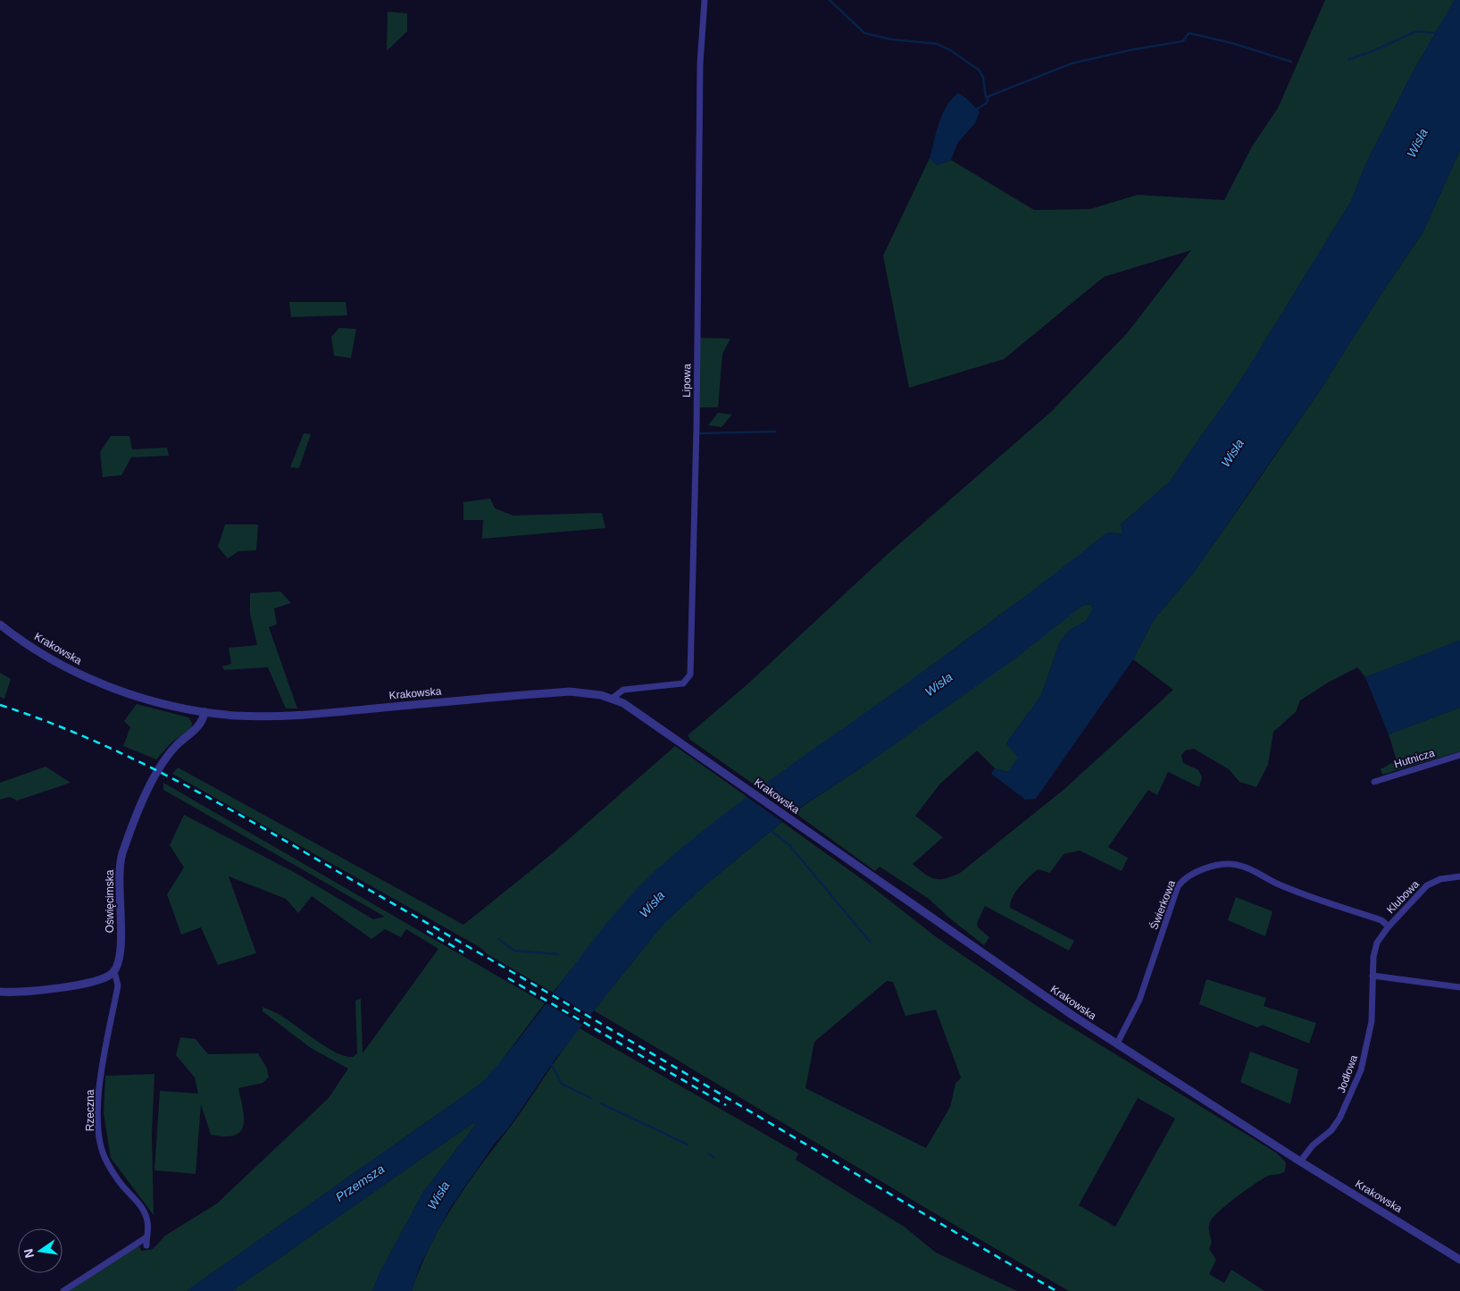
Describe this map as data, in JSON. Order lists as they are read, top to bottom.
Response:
{
  "streets": {
    "street": [
      "Lipowa",
      "Krakowska",
      "Hutnicza",
      "Klubowa",
      "Oświęcimska",
      "Świerkowa",
      "Jodłowa",
      "Rzeczna"
    ]
  },
  "crossings": [
    ["Lipowa", "Krakowska"],
    ["Krakowska", "Oświęcimska"],
    ["Krakowska", "Świerkowa"],
    ["Krakowska", "Jodłowa"],
    ["Klubowa", "Świerkowa"],
    ["Klubowa", "Jodłowa"],
    ["Oświęcimska", "Rzeczna"],
    ["Świerkowa", "Jodłowa"]
  ],
  "water": ["Wisła", "Przemsza"],
  "north": "left"
}
